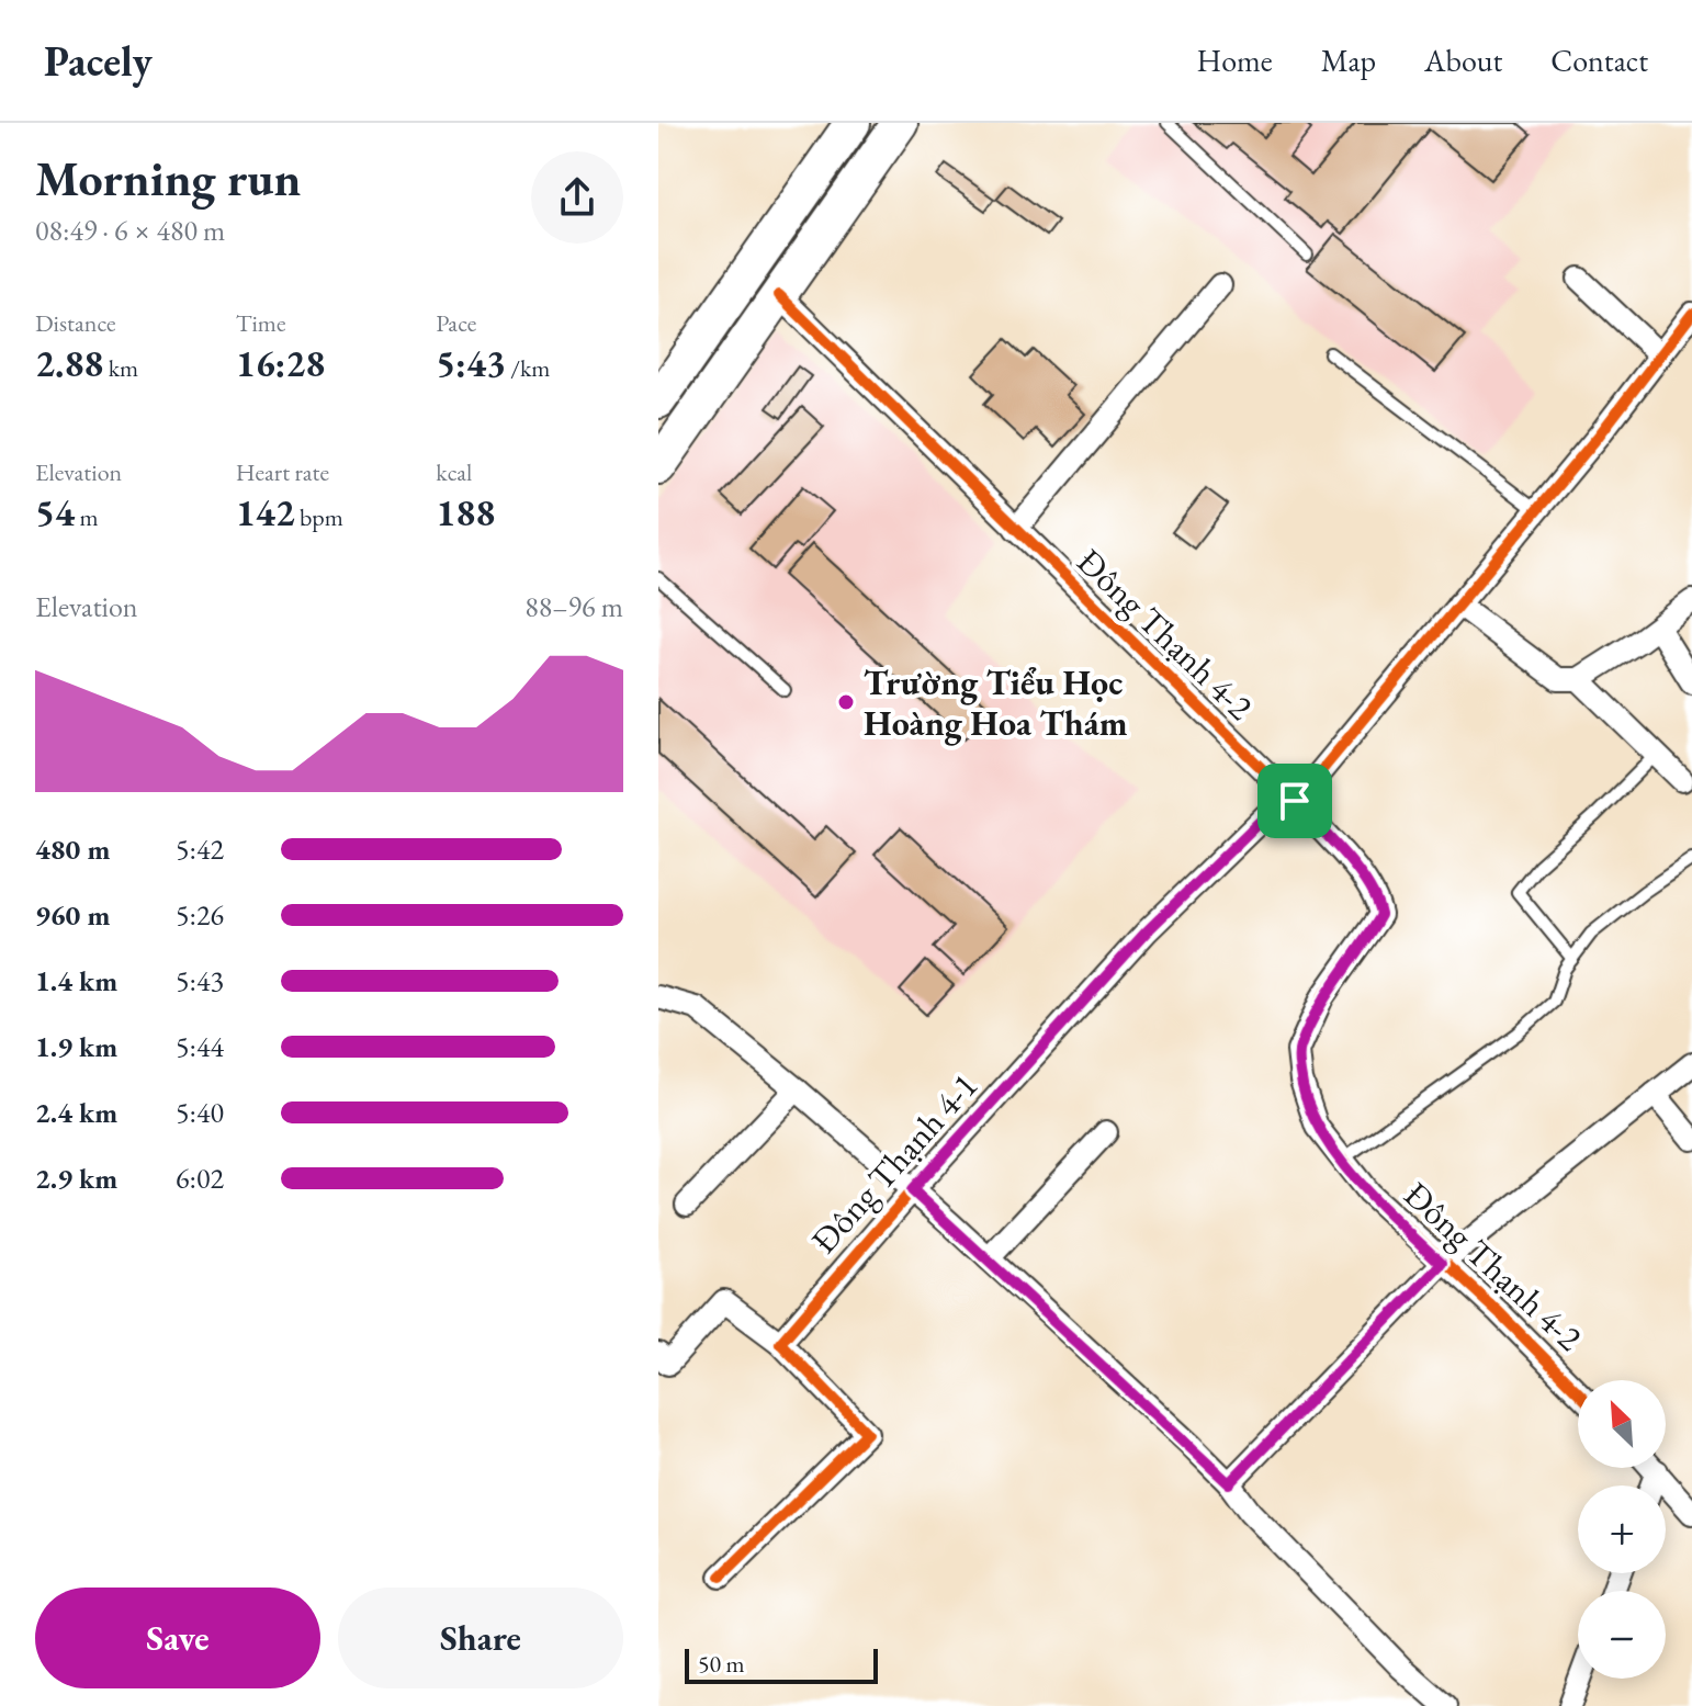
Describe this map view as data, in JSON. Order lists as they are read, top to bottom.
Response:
{
  "streets": {
    "street": ["Đông Thạnh 4-2", "Đông Thạnh 4-1"]
  },
  "crossings": [
    ["Đông Thạnh 4-2", "Đông Thạnh 4-1"]
  ],
  "places": ["Trường Tiểu Học Hoàng Hoa Thám"],
  "scale_bar": "50 m",
  "north": "top left",
  "page": {
    "header": "Pacely",
    "nav": [
      "Home",
      "Map",
      "About",
      "Contact"
    ],
    "heading": ["Morning run", "08:49 · 6 × 480 m"],
    "stats": [
      ["Distance", "2.88 km"],
      ["Time", "16:28"],
      ["Pace", "5:43 /km"],
      ["Elevation", "54 m"],
      ["Heart rate", "142 bpm"],
      ["kcal", "188"]
    ],
    "chart": ["Elevation", "88–96 m"],
    "list": [
      {
        "name": "480 m",
        "note": "5:42"
      },
      {
        "name": "960 m",
        "note": "5:26"
      },
      {
        "name": "1.4 km",
        "note": "5:43"
      },
      {
        "name": "1.9 km",
        "note": "5:44"
      },
      {
        "name": "2.4 km",
        "note": "5:40"
      },
      {
        "name": "2.9 km",
        "note": "6:02"
      }
    ],
    "map_buttons": ["+", "−"],
    "buttons": ["Save", "Share"],
    "scale": "50 m"
  }
}
